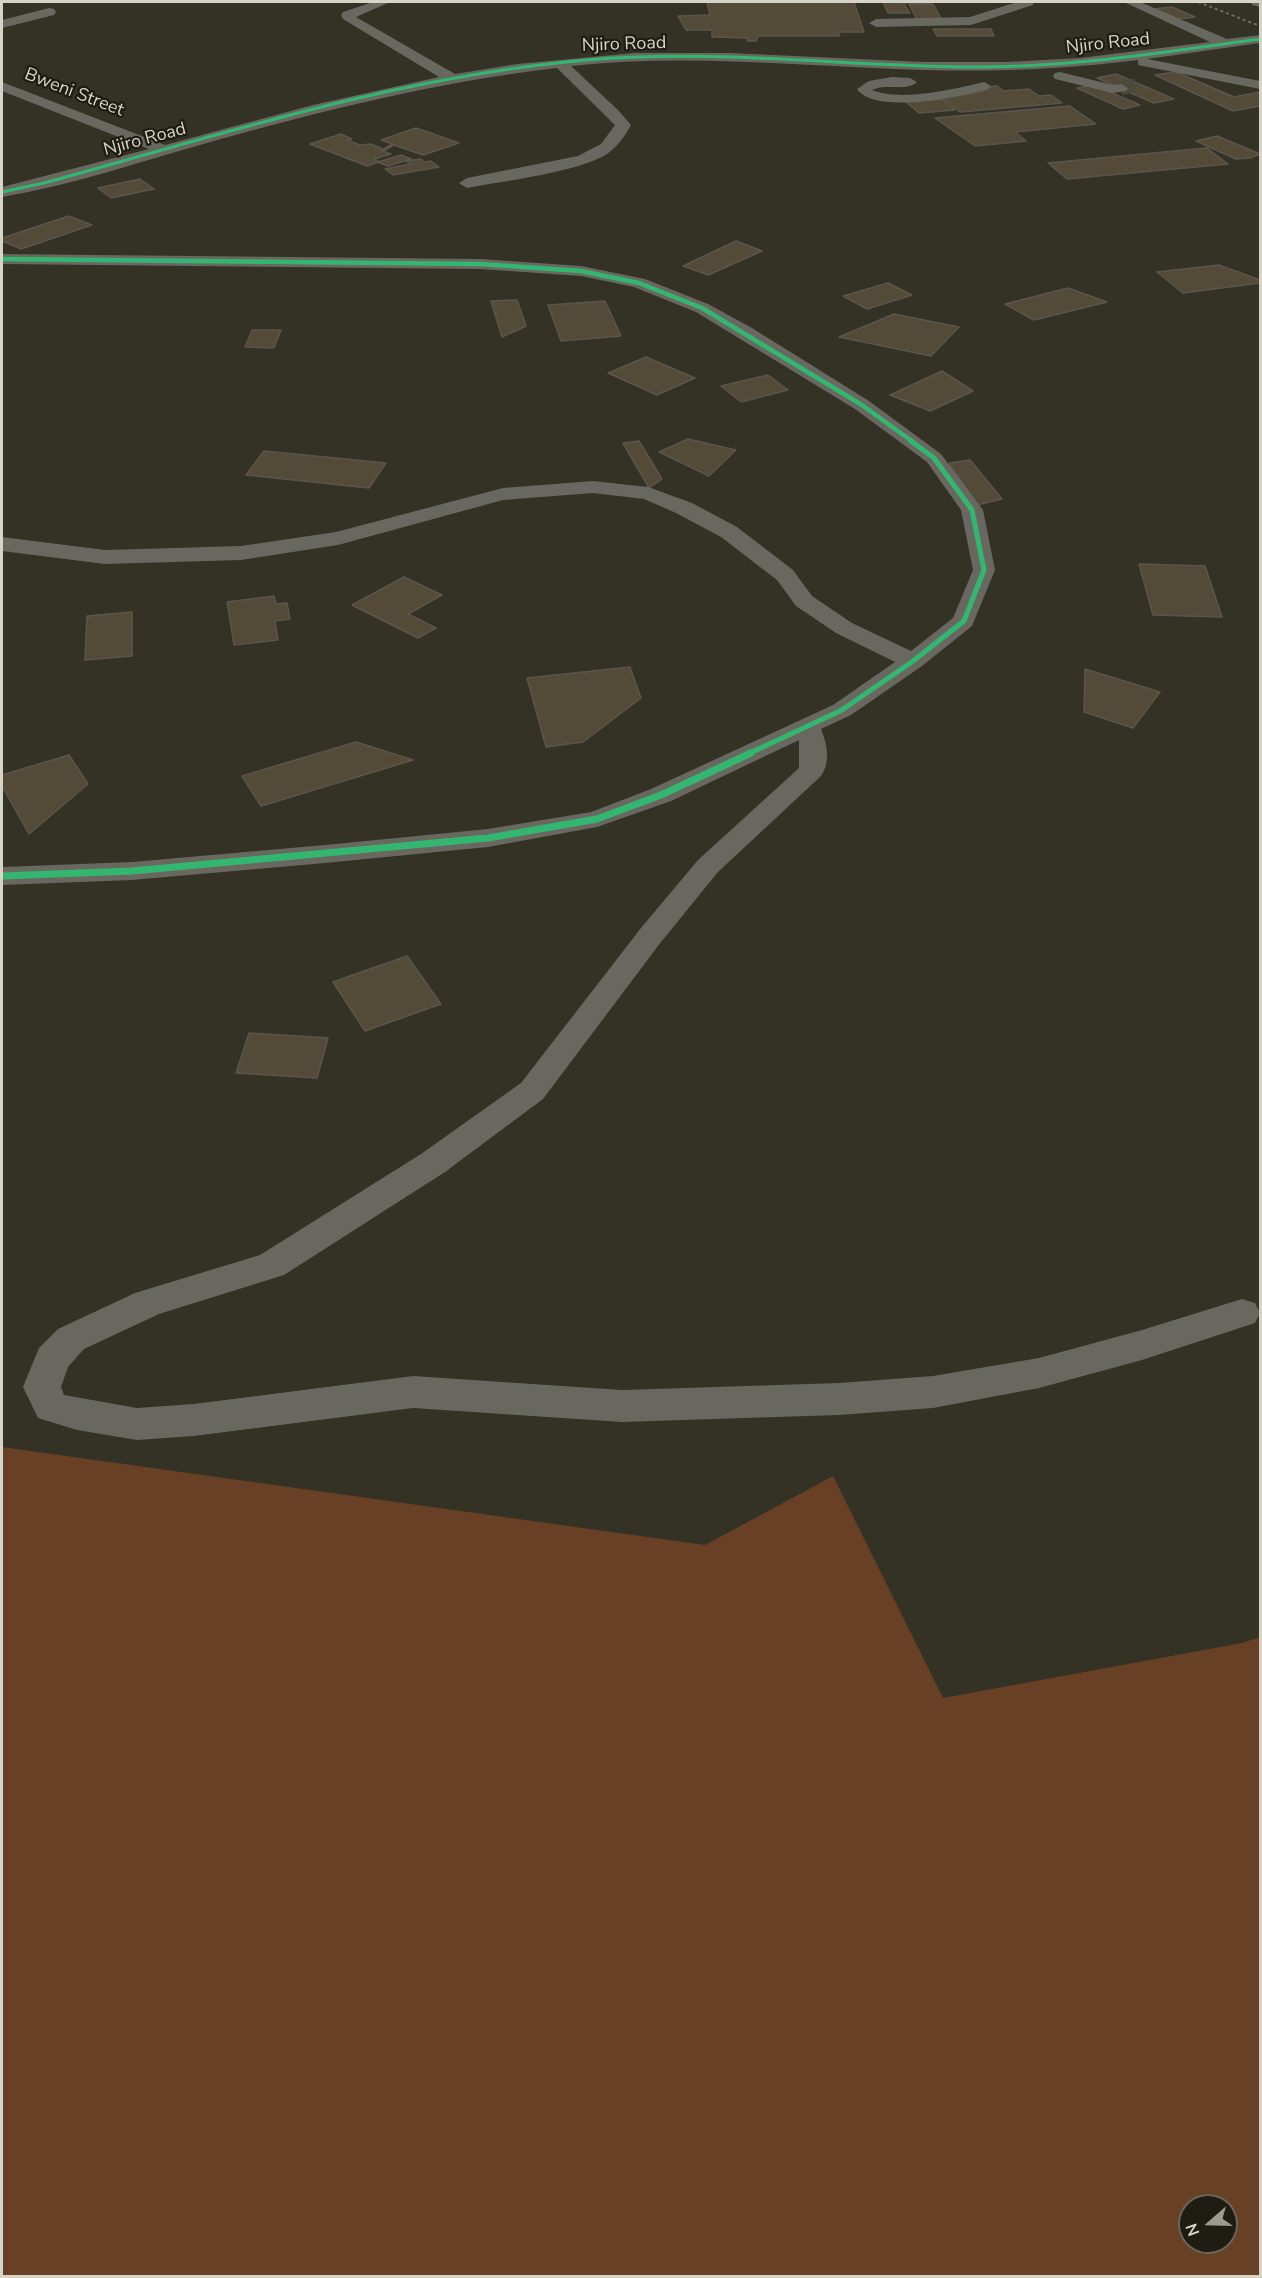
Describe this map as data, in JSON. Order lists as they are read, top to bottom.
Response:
{
  "streets": {
    "street": ["Njiro Road", "Bweni Street"]
  },
  "crossings": [
    ["Njiro Road", "Bweni Street"]
  ],
  "north": "left"
}
